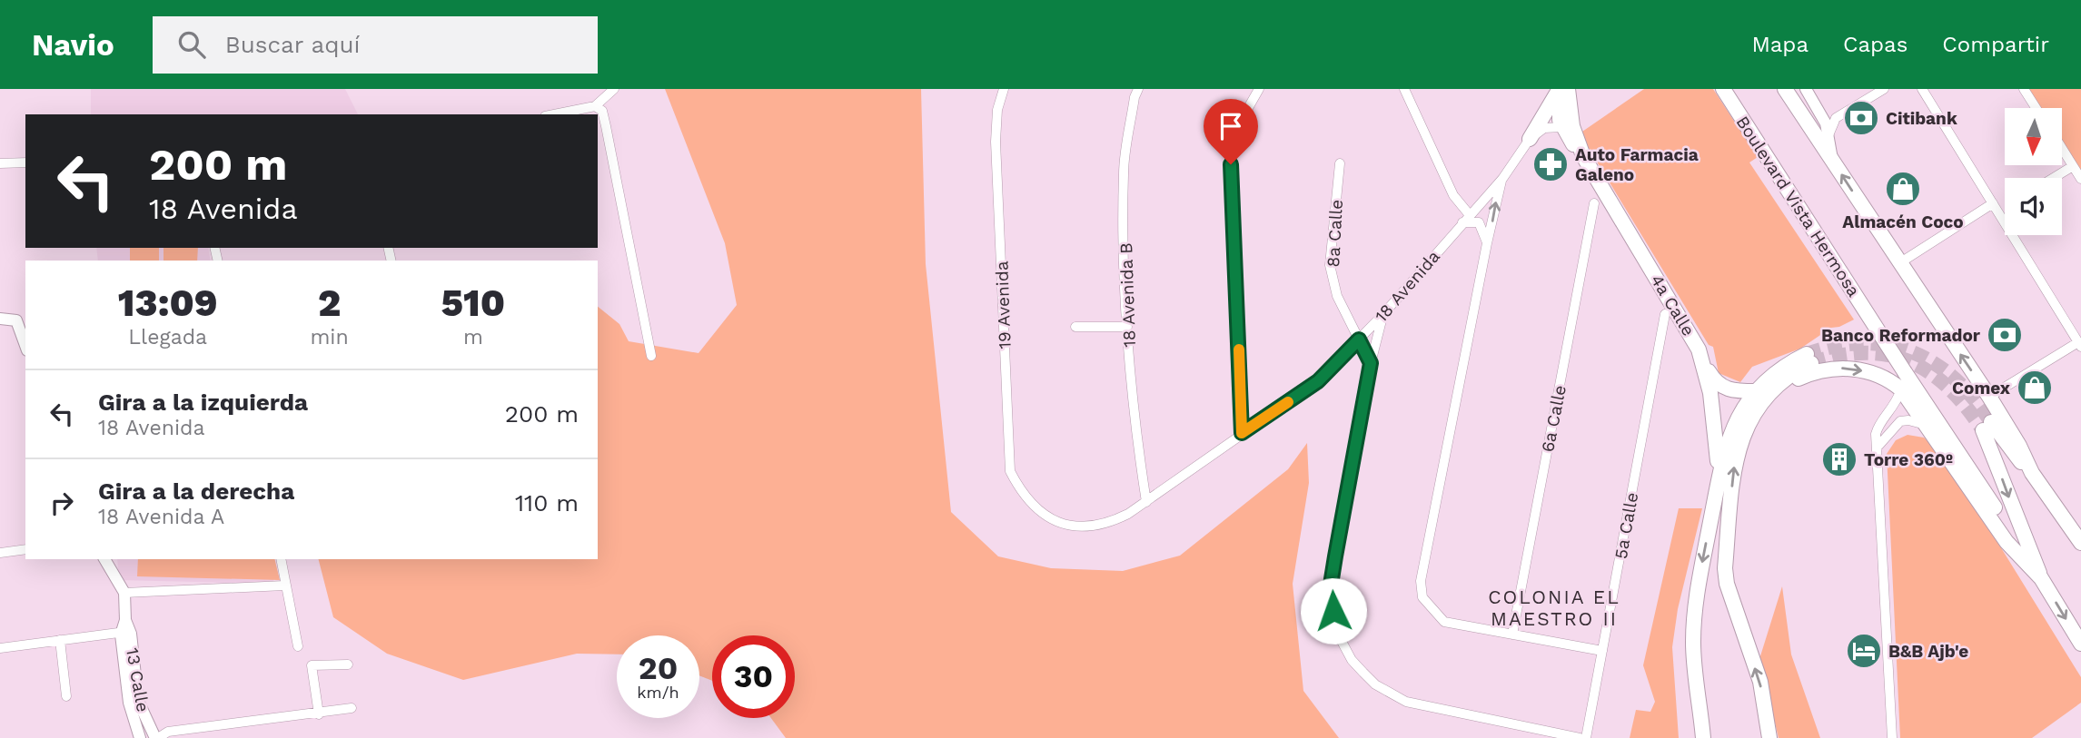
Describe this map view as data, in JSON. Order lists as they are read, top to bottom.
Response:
{
  "streets": {
    "main road": ["Boulevard Vista Hermosa", "4a Calle"],
    "street": [
      "8a Calle",
      "18 Avenida",
      "18 Avenida B",
      "19 Avenida",
      "6a Calle",
      "5a Calle",
      "13 Calle"
    ]
  },
  "crossings": [
    ["8a Calle", "18 Avenida"],
    ["18 Avenida", "18 Avenida B"],
    ["18 Avenida", "19 Avenida"]
  ],
  "districts": ["COLONIA EL MAESTRO II"],
  "places": {
    "bank": ["Citibank", "Banco Reformador"],
    "pharmacy": ["Auto Farmacia Galeno"],
    "shop": ["Almacén Coco", "Comex"],
    "building": ["Torre 360º"],
    "hotel": ["B&B Ajb'e"]
  },
  "north": "bottom",
  "page": {
    "header": "Navio",
    "search": "Buscar aquí",
    "nav": ["Mapa", "Capas", "Compartir"],
    "turn": ["200 m", "18 Avenida"],
    "eta": [
      "13:09",
      "Llegada",
      "2",
      "min",
      "510",
      "m"
    ],
    "list": [
      {
        "name": "Gira a la izquierda",
        "note": "18 Avenida",
        "value": "200 m"
      },
      {
        "name": "Gira a la derecha",
        "note": "18 Avenida A",
        "value": "110 m"
      }
    ],
    "speed": "20 km/h",
    "limit": "30"
  }
}
